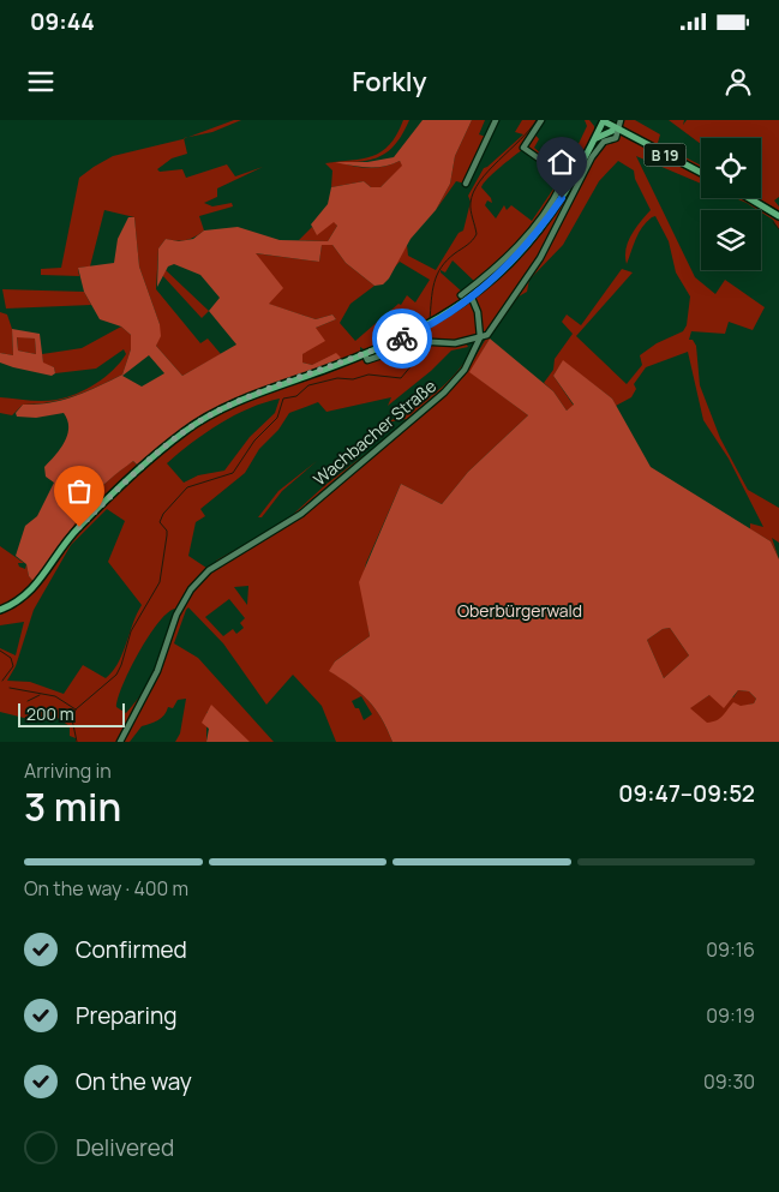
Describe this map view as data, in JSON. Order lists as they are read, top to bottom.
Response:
{
  "streets": {
    "main road": ["B 19"],
    "street": ["Wachbacher Straße"]
  },
  "parks": ["Oberbürgerwald"],
  "scale_bar": "200 m",
  "page": {
    "status": "09:44",
    "header": "Forkly",
    "scale": "200 m",
    "heading": ["3 min", "Arriving in", "09:47–09:52"],
    "bar": "On the way · 400 m",
    "list": [
      ["Confirmed", "09:16"],
      ["Preparing", "09:19"],
      ["On the way", "09:30"],
      "Delivered"
    ]
  }
}
